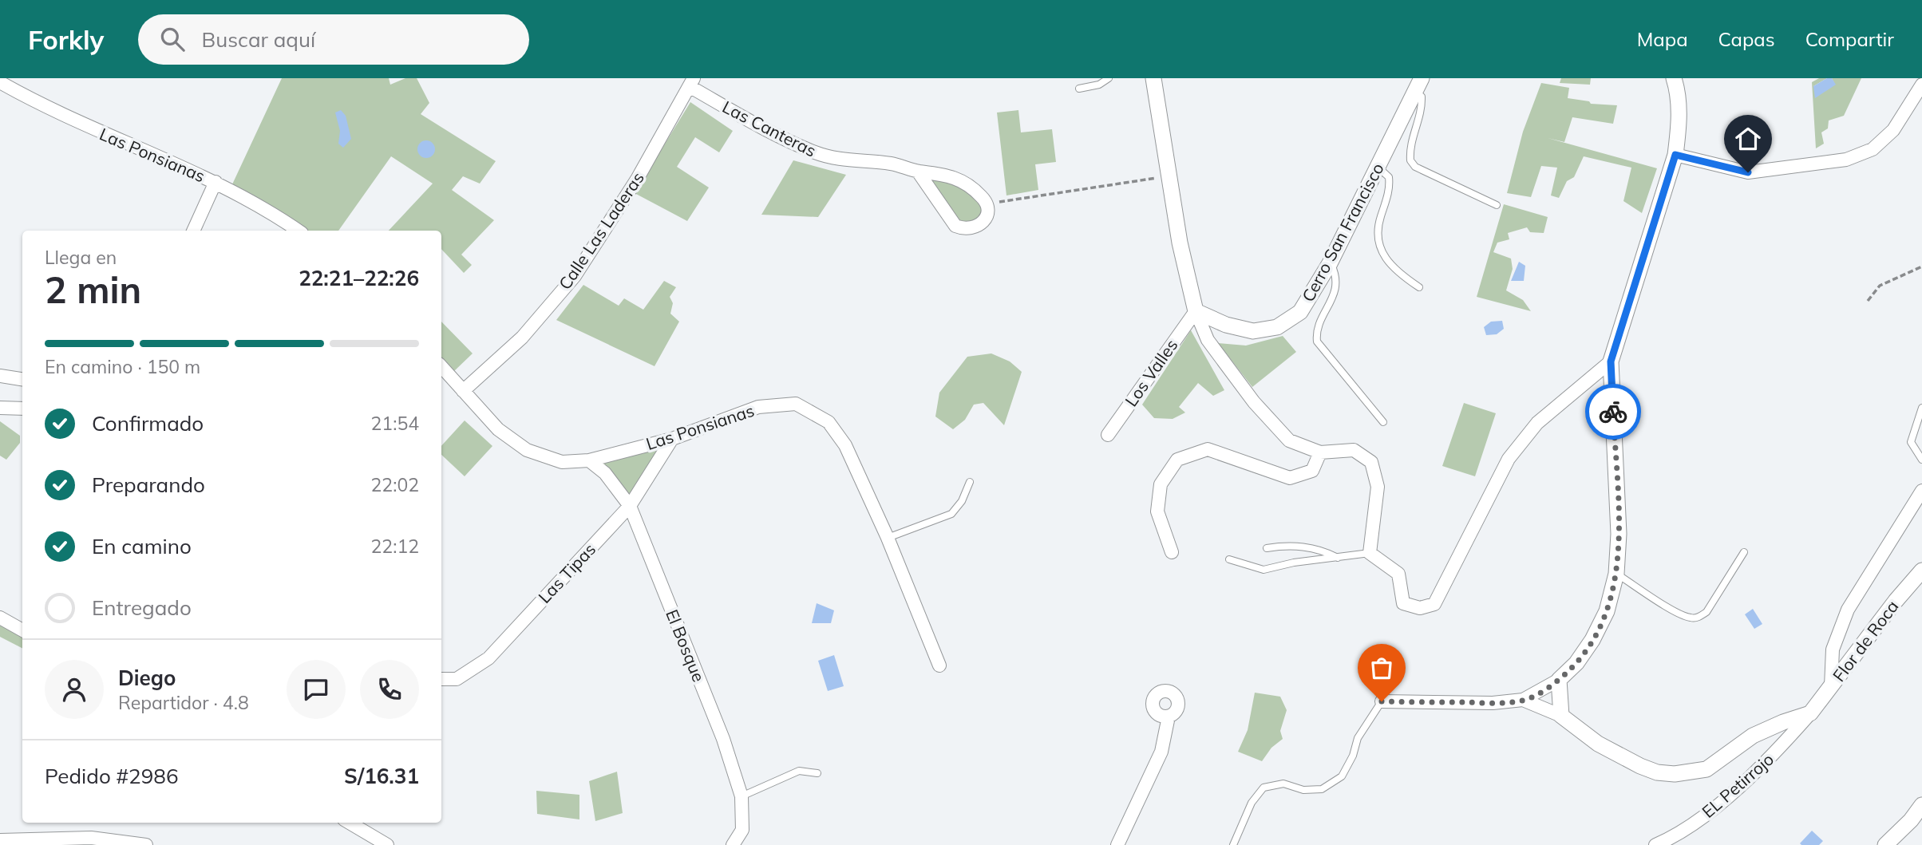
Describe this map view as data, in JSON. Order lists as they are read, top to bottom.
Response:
{
  "streets": {
    "street": [
      "Las Canteras",
      "Las Ponsianas",
      "Calle Las Laderas",
      "Cerro San Francisco",
      "Los Valles",
      "Las Tipas",
      "Flor de Roca",
      "El Bosque",
      "EL Petirrojo"
    ]
  },
  "crossings": [
    ["Las Canteras", "Calle Las Laderas"],
    ["Las Ponsianas", "Calle Las Laderas"],
    ["Las Ponsianas", "Las Tipas"],
    ["Las Ponsianas", "El Bosque"],
    ["Cerro San Francisco", "Los Valles"],
    ["Las Tipas", "El Bosque"],
    ["Flor de Roca", "EL Petirrojo"]
  ],
  "page": {
    "header": "Forkly",
    "search": "Buscar aquí",
    "nav": ["Mapa", "Capas", "Compartir"],
    "heading": ["2 min", "Llega en", "22:21–22:26"],
    "panel": [
      "Diego",
      "Repartidor · 4.8",
      "Pedido #2986",
      "S/16.31"
    ],
    "bar": "En camino · 150 m",
    "list": [
      ["Confirmado", "21:54"],
      ["Preparando", "22:02"],
      ["En camino", "22:12"],
      "Entregado"
    ]
  }
}
